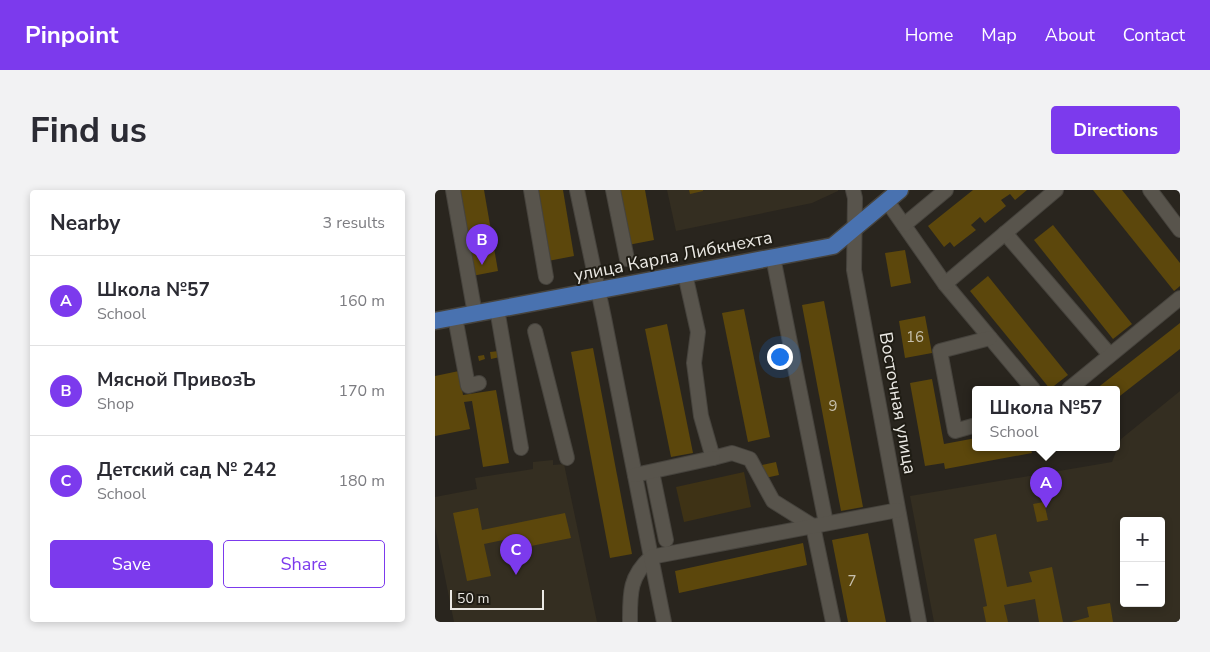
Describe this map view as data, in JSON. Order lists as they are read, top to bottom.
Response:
{
  "streets": {
    "main road": ["улица Карла Либкнехта"],
    "street": ["Восточная улица"]
  },
  "crossings": [
    ["улица Карла Либкнехта", "Восточная улица"]
  ],
  "house_numbers": ["16", "9", "7"],
  "scale_bar": "50 m",
  "page": {
    "header": "Pinpoint",
    "nav": [
      "Home",
      "Map",
      "About",
      "Contact"
    ],
    "buttons": [
      "Directions",
      ["Save", "Share"]
    ],
    "title": "Find us",
    "heading": ["Nearby", "3 results"],
    "pins": ["B", "A", "C"],
    "list": [
      {
        "mark": "A",
        "name": "Школа №57",
        "note": "School",
        "value": "160 m"
      },
      {
        "mark": "B",
        "name": "Мясной ПривозЪ",
        "note": "Shop",
        "value": "170 m"
      },
      {
        "mark": "C",
        "name": "Детский сад № 242",
        "note": "School",
        "value": "180 m"
      }
    ],
    "popup": ["Школа №57", "School"],
    "map_buttons": ["+", "−"],
    "scale": "50 m"
  }
}
